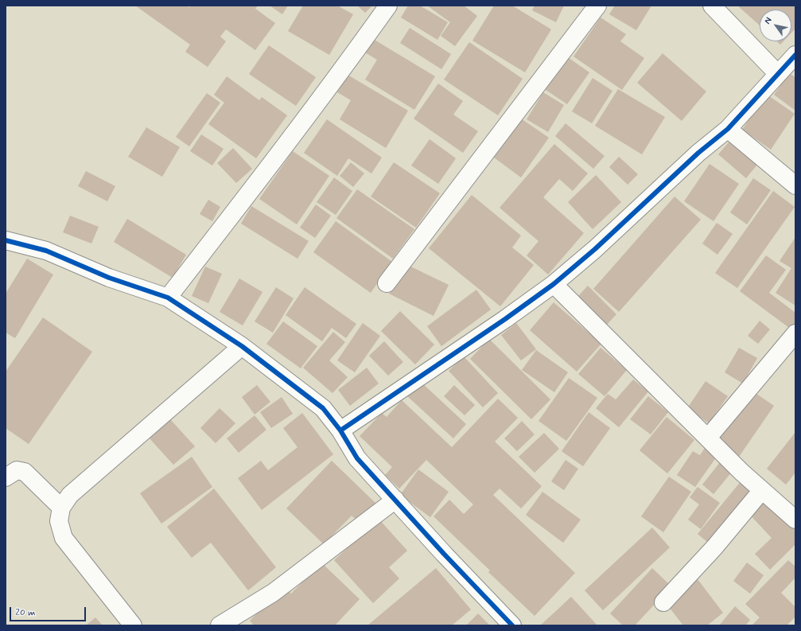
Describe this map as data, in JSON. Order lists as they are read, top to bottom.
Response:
{
  "scale_bar": "20 m",
  "north": "top left"
}
